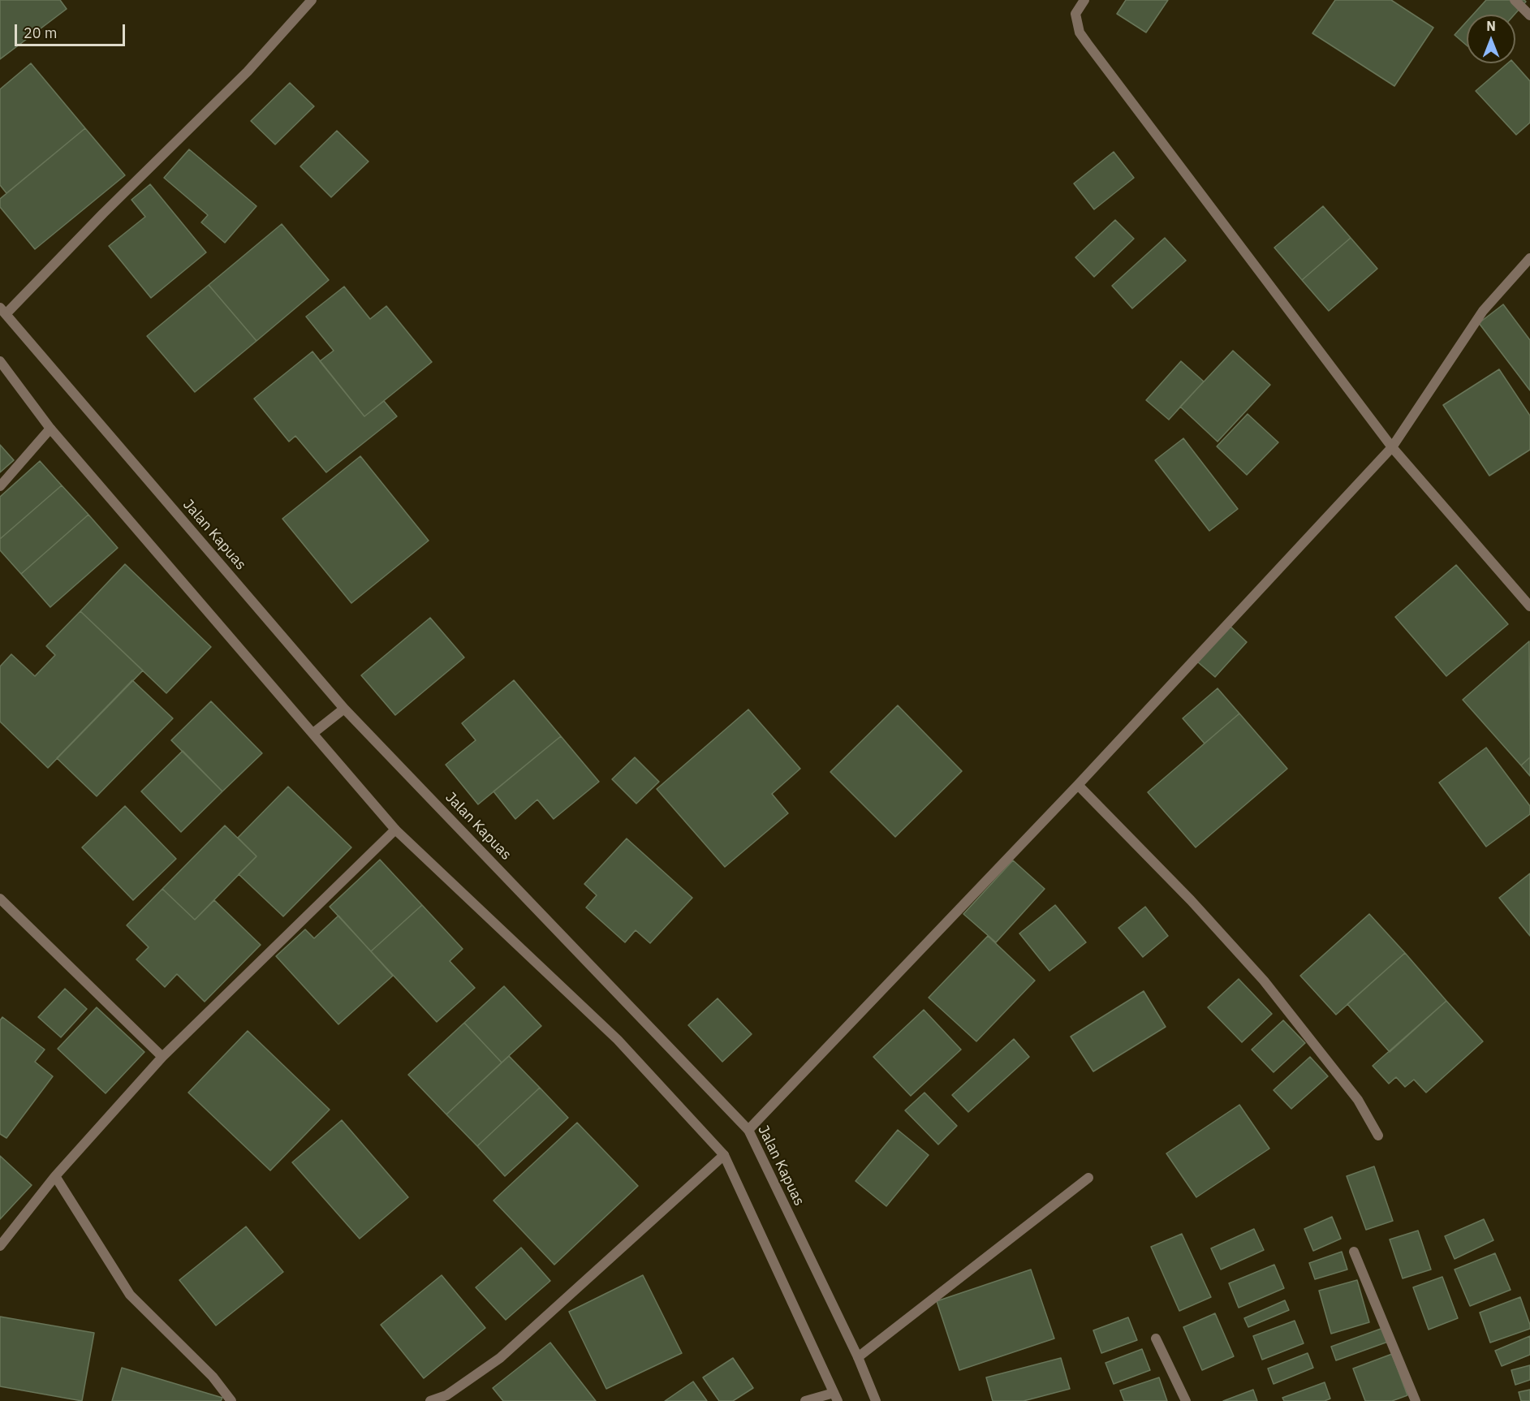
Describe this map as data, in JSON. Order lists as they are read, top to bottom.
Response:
{
  "streets": {
    "street": ["Jalan Kapuas"]
  },
  "scale_bar": "20 m",
  "north": "top"
}
